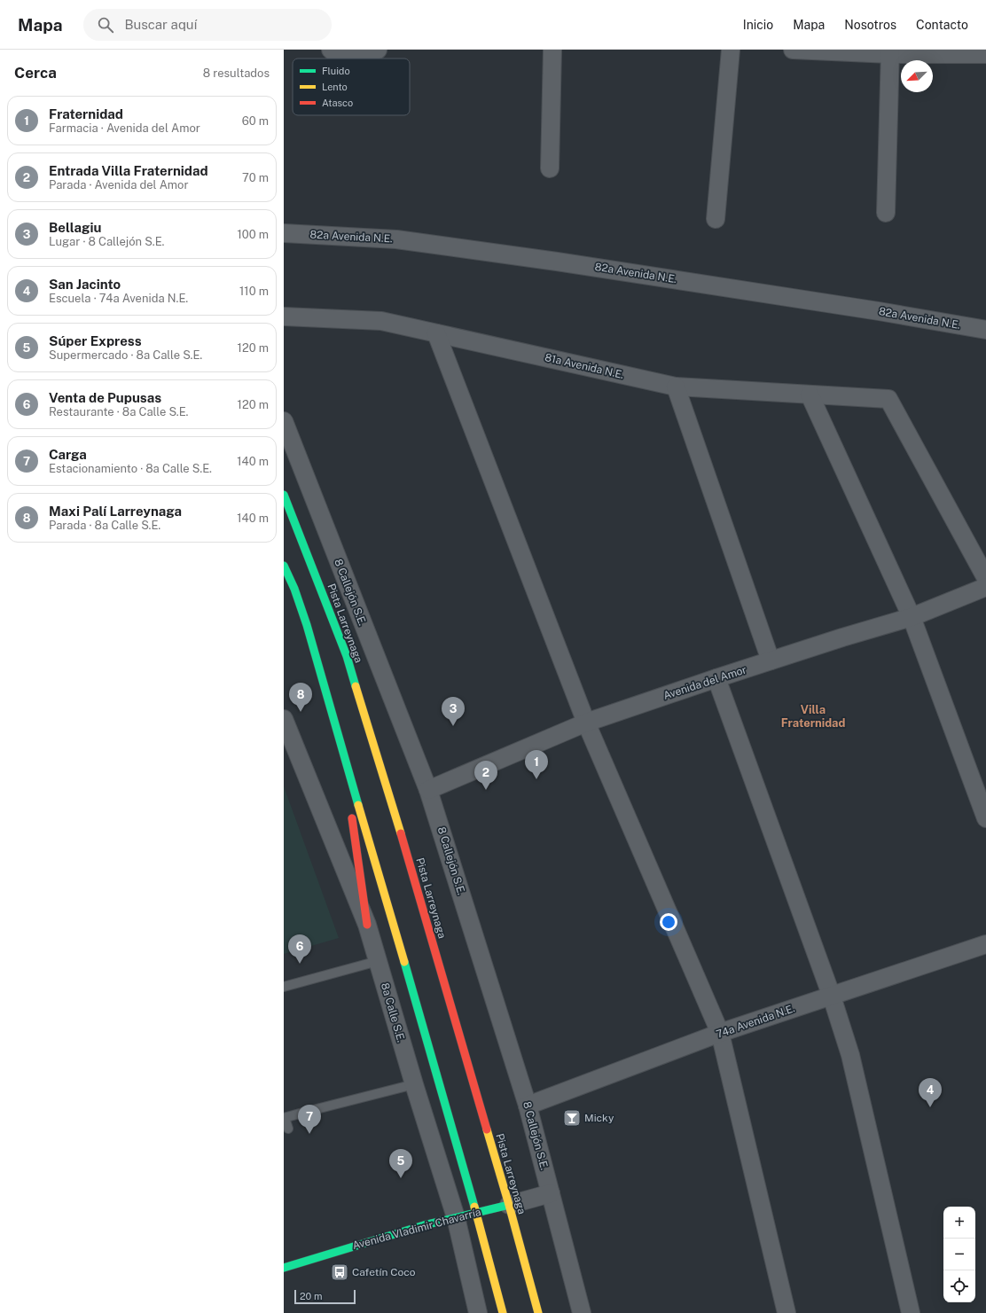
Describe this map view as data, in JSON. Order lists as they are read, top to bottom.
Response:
{
  "streets": {
    "main road": ["Pista Larreynaga", "Avenida Vladimir Chavarría"],
    "street": [
      "82a Avenida N.E.",
      "81a Avenida N.E.",
      "8 Callejón S.E.",
      "Avenida del Amor",
      "8a Calle S.E.",
      "74a Avenida N.E."
    ]
  },
  "crossings": [
    ["8 Callejón S.E.", "Avenida del Amor"],
    ["8 Callejón S.E.", "74a Avenida N.E."],
    ["8 Callejón S.E.", "Avenida Vladimir Chavarría"],
    ["Pista Larreynaga", "Avenida Vladimir Chavarría"],
    ["8a Calle S.E.", "Avenida Vladimir Chavarría"]
  ],
  "districts": ["Villa Fraternidad"],
  "places": {
    "bar": ["Micky"],
    "bus stop": ["Cafetín Coco"]
  },
  "legend": ["Fluido", "Lento", "Atasco"],
  "scale_bar": "20 m",
  "north": "bottom left",
  "page": {
    "header": "Mapa",
    "search": "Buscar aquí",
    "nav": [
      "Inicio",
      "Mapa",
      "Nosotros",
      "Contacto"
    ],
    "heading": ["Cerca", "8 resultados"],
    "list": [
      {
        "mark": "1",
        "name": "Fraternidad",
        "note": "Farmacia · Avenida del Amor",
        "value": "60 m"
      },
      {
        "mark": "2",
        "name": "Entrada Villa Fraternidad",
        "note": "Parada · Avenida del Amor",
        "value": "70 m"
      },
      {
        "mark": "3",
        "name": "Bellagiu",
        "note": "Lugar · 8 Callejón S.E.",
        "value": "100 m"
      },
      {
        "mark": "4",
        "name": "San Jacinto",
        "note": "Escuela · 74a Avenida N.E.",
        "value": "110 m"
      },
      {
        "mark": "5",
        "name": "Súper Express",
        "note": "Supermercado · 8a Calle S.E.",
        "value": "120 m"
      },
      {
        "mark": "6",
        "name": "Venta de Pupusas",
        "note": "Restaurante · 8a Calle S.E.",
        "value": "120 m"
      },
      {
        "mark": "7",
        "name": "Carga",
        "note": "Estacionamiento · 8a Calle S.E.",
        "value": "140 m"
      },
      {
        "mark": "8",
        "name": "Maxi Palí Larreynaga",
        "note": "Parada · 8a Calle S.E.",
        "value": "140 m"
      }
    ],
    "pins": [
      "8",
      "3",
      "1",
      "2",
      "6",
      "4",
      "7",
      "5"
    ],
    "map_buttons": ["+", "−"],
    "scale": "20 m"
  }
}
